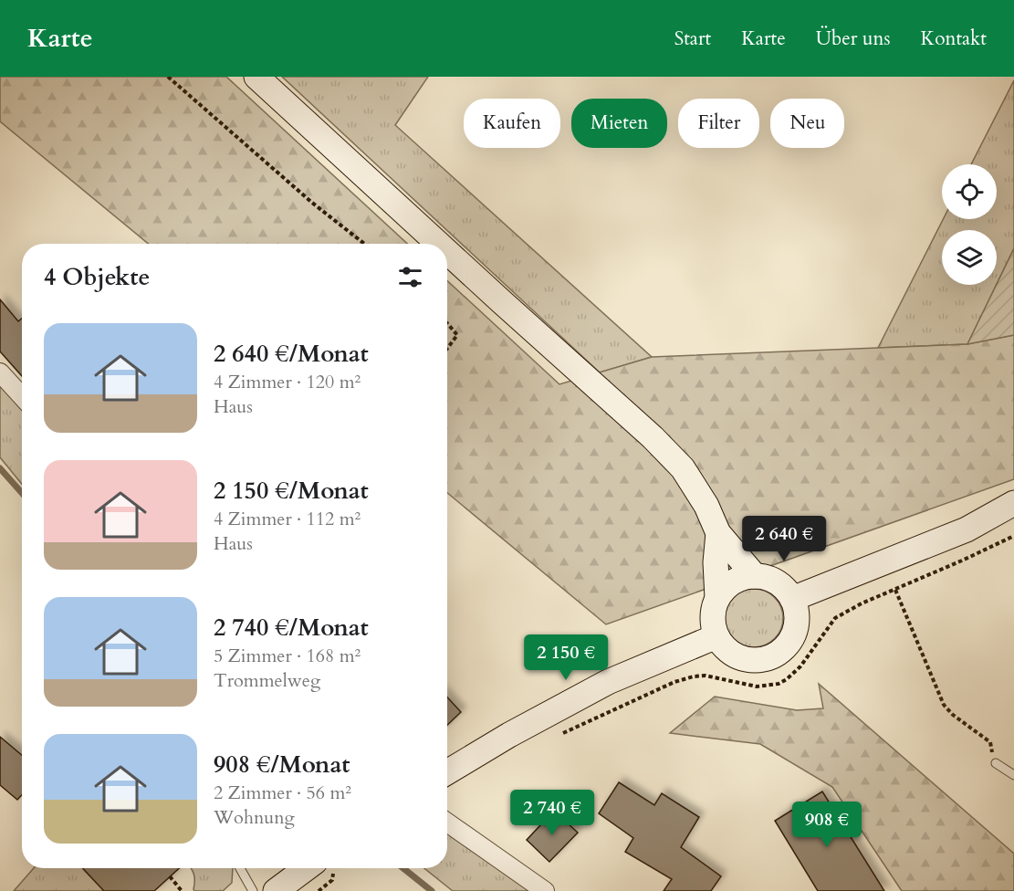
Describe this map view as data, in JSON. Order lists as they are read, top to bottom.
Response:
{
  "page": {
    "header": "Karte",
    "nav": [
      "Start",
      "Karte",
      "Über uns",
      "Kontakt"
    ],
    "chip": [
      "Kaufen",
      "Mieten",
      "Filter",
      "Neu"
    ],
    "heading": "4 Objekte",
    "list": [
      {
        "name": "2 640 €/Monat",
        "note": "4 Zimmer · 120 m² · Haus"
      },
      {
        "name": "2 150 €/Monat",
        "note": "4 Zimmer · 112 m² · Haus"
      },
      {
        "name": "2 740 €/Monat",
        "note": "5 Zimmer · 168 m² · Trommelweg"
      },
      {
        "name": "908 €/Monat",
        "note": "2 Zimmer · 56 m² · Wohnung"
      }
    ],
    "price": [
      "2 640 €",
      "2 150 €",
      "2 740 €",
      "908 €"
    ]
  }
}
